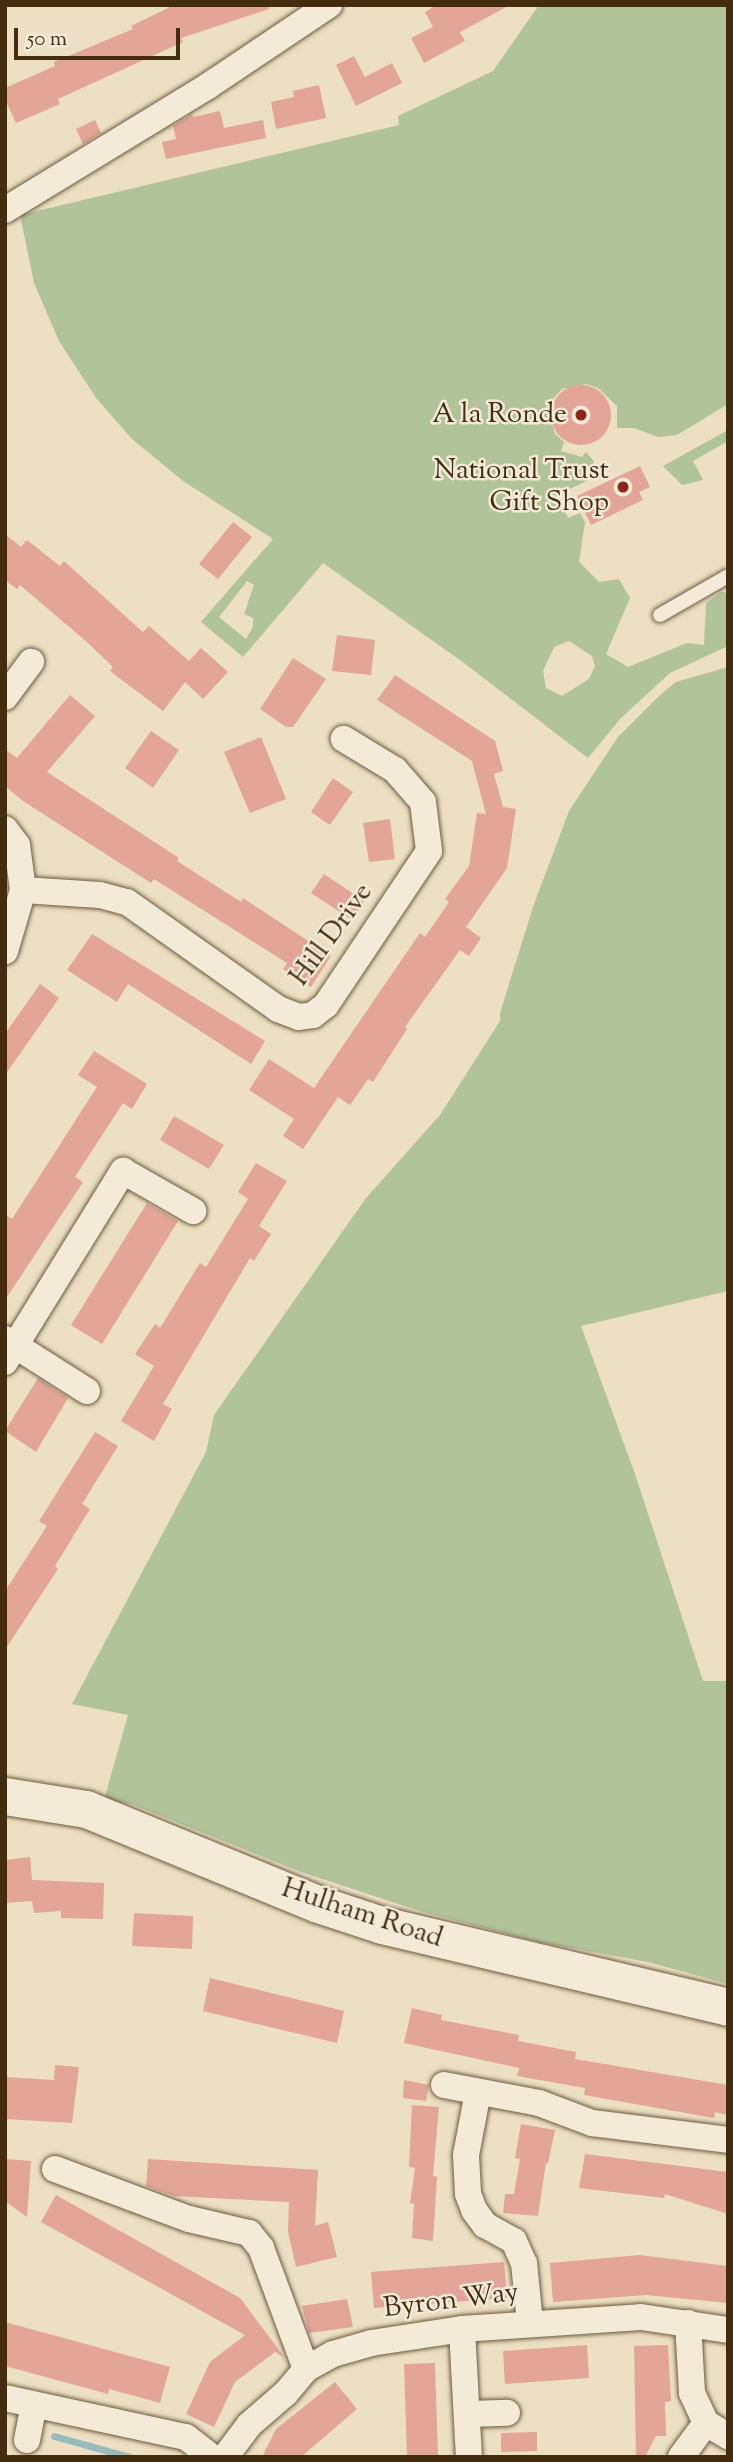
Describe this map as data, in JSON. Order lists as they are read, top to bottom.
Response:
{
  "streets": {
    "street": ["Hill Drive", "Hulham Road", "Byron Way"]
  },
  "places": ["A la Ronde", "National Trust Gift Shop"],
  "scale_bar": "50 m"
}
